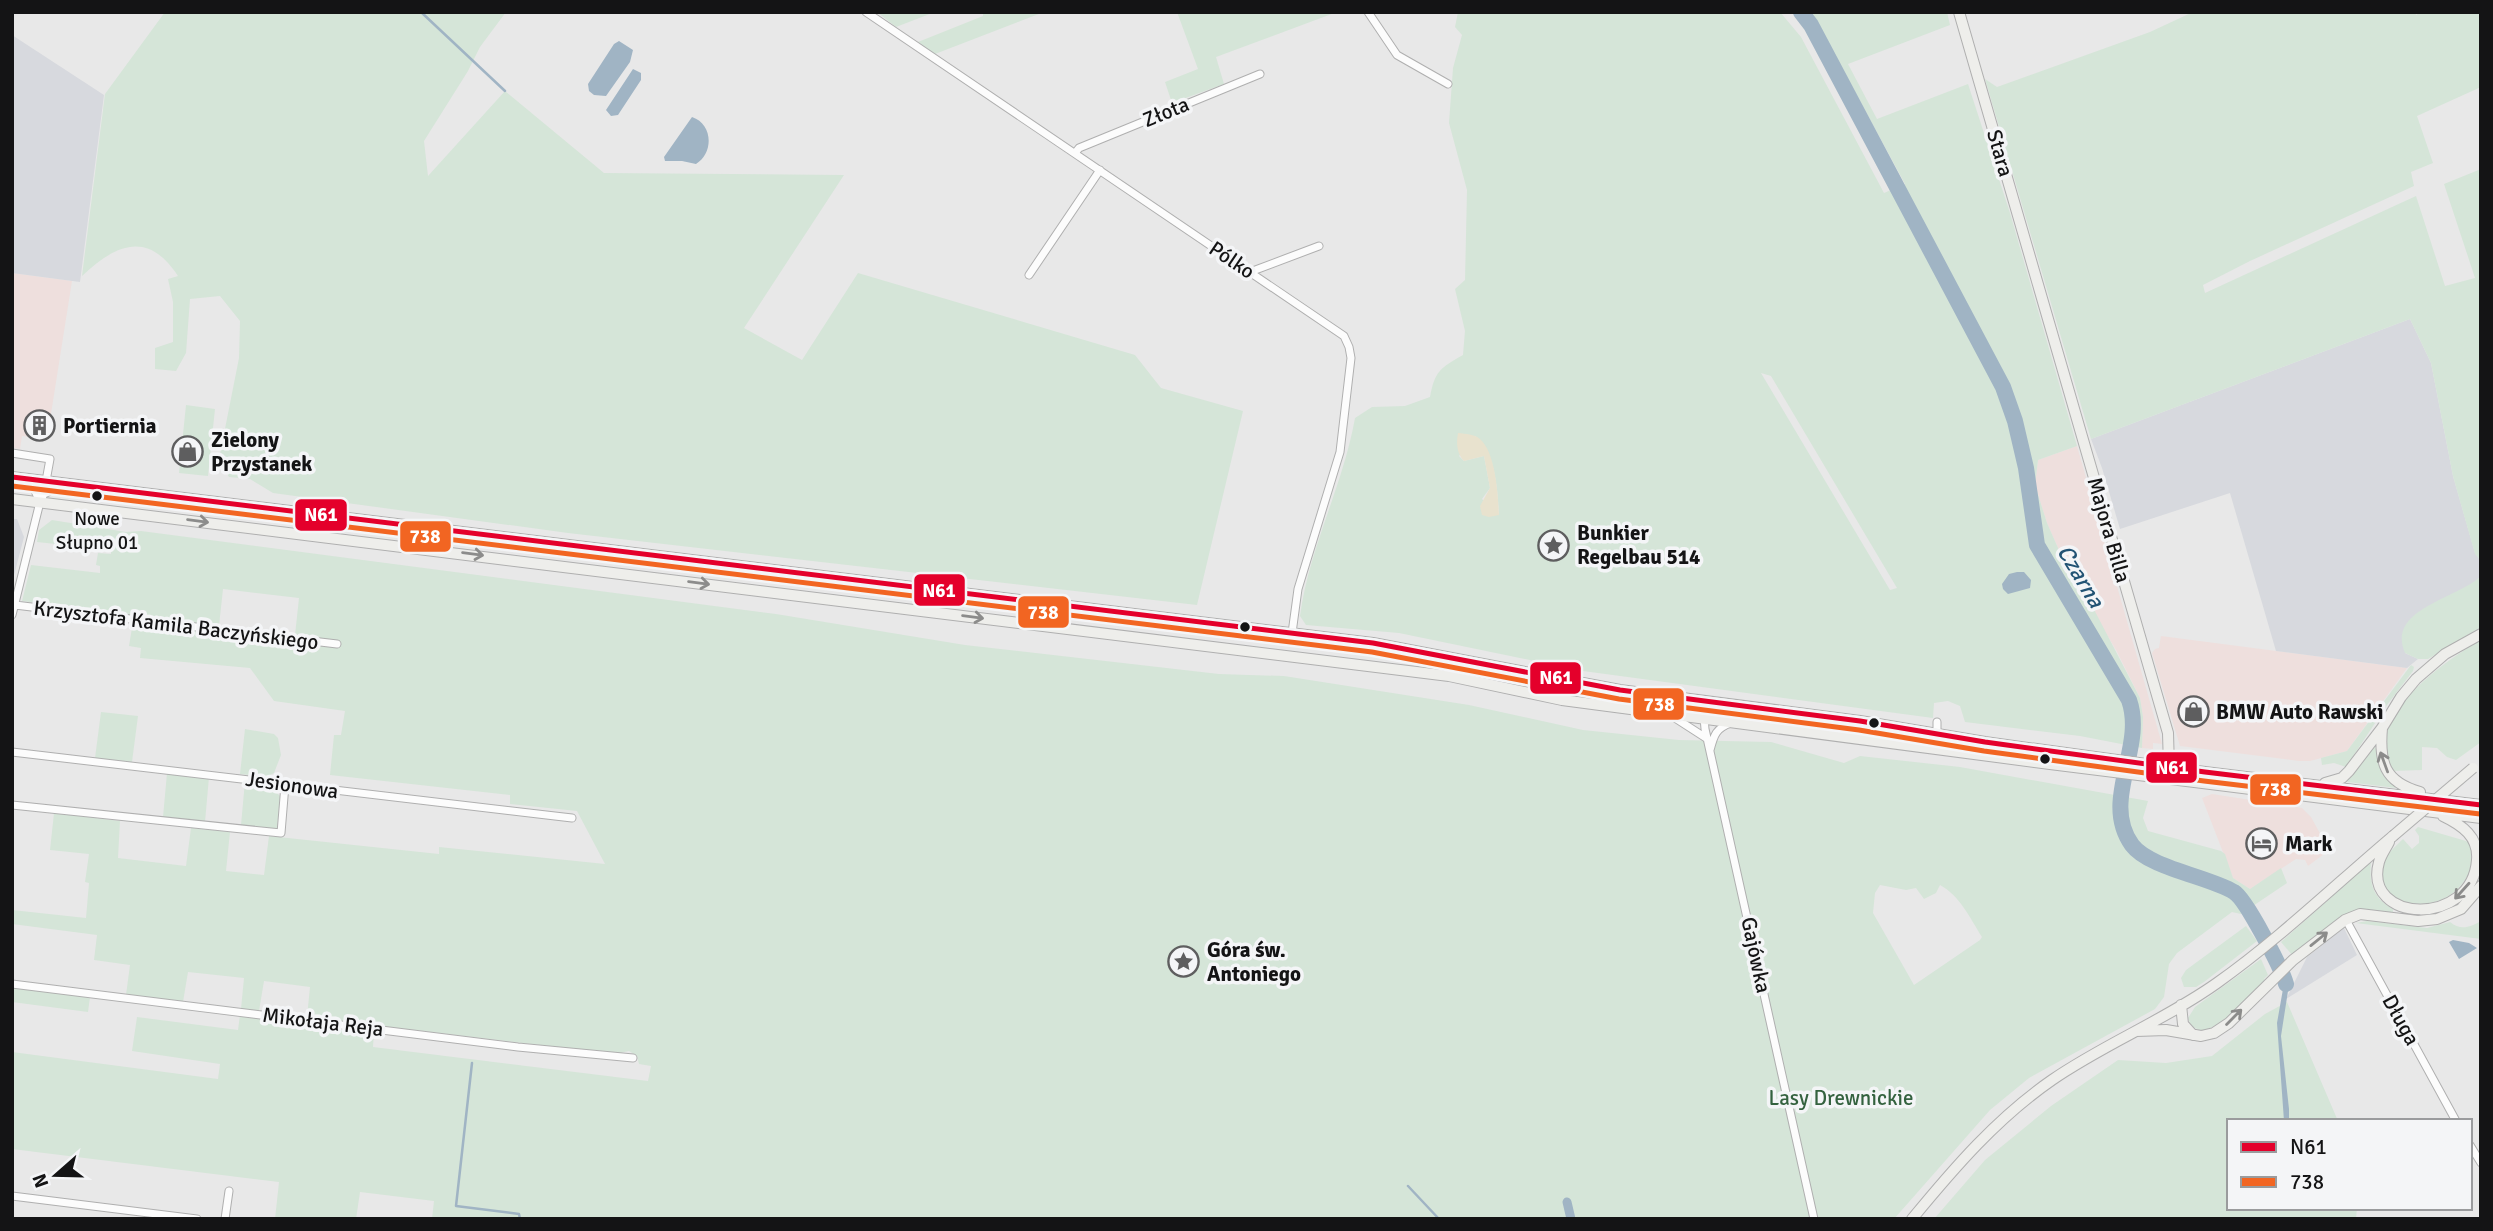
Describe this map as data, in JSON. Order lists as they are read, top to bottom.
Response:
{
  "streets": {
    "main road": ["Stara", "Majora Billa"],
    "street": [
      "Złota",
      "Pólko",
      "Krzysztofa Kamila Baczyńskiego",
      "Jesionowa",
      "Gajówka",
      "Długa",
      "Mikołaja Reja"
    ]
  },
  "crossings": [
    ["Złota", "Pólko"],
    ["Stara", "Majora Billa"]
  ],
  "water": ["Czarna"],
  "parks": ["Lasy Drewnickie"],
  "places": {
    "building": ["Portiernia"],
    "shop": ["Zielony Przystanek", "BMW Auto Rawski"],
    "other": ["Nowe Słupno 01"],
    "place": ["Bunkier Regelbau 514", "Góra św. Antoniego"],
    "hotel": ["Mark"]
  },
  "lines": ["transit line N61", "transit line 738"],
  "legend": ["N61", "738"],
  "north": "left"
}
